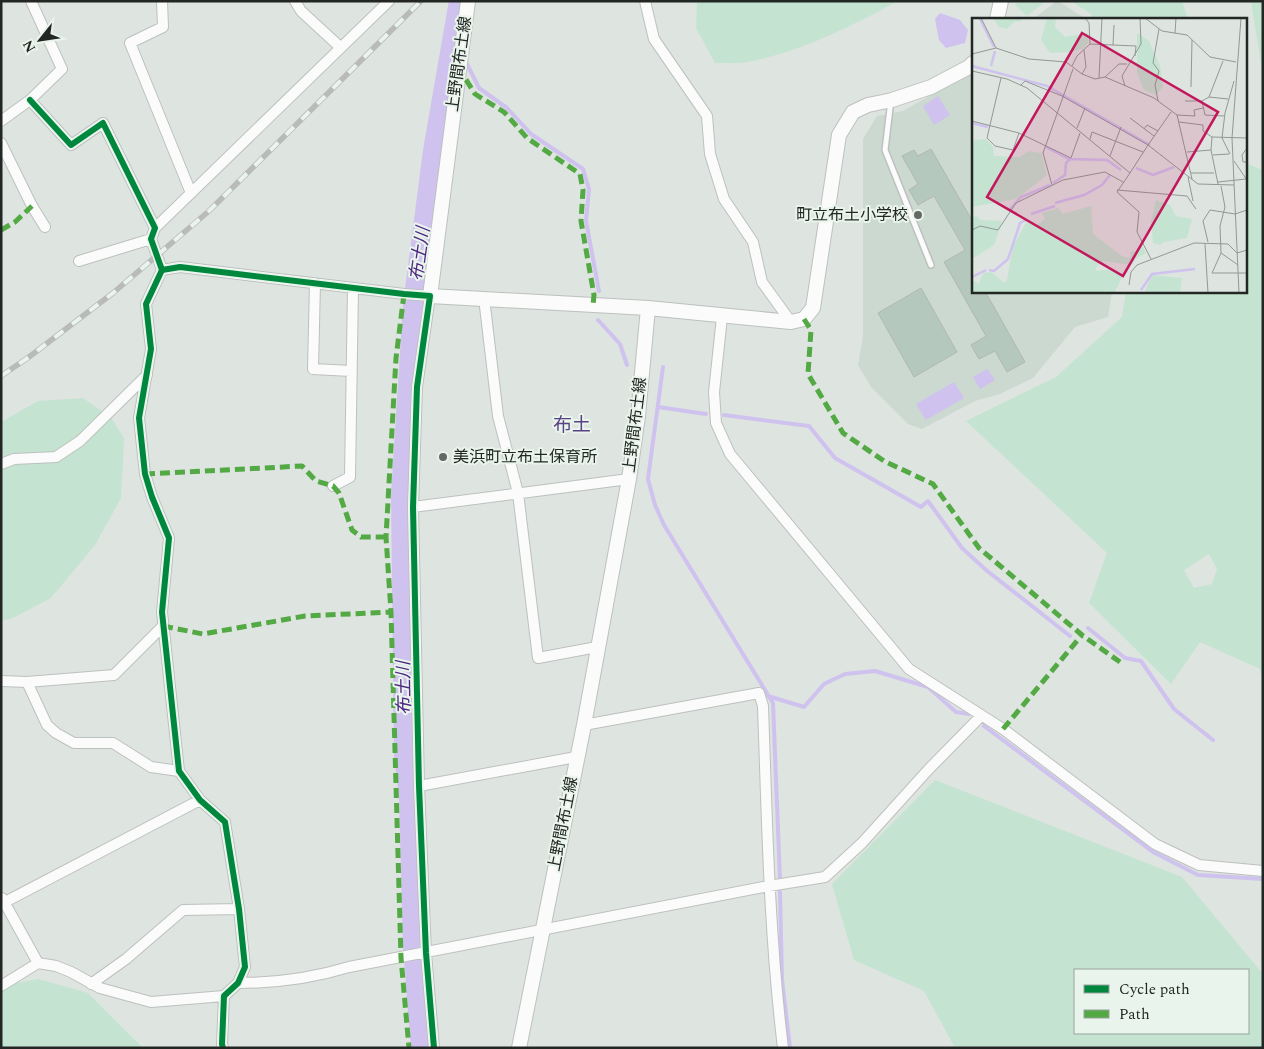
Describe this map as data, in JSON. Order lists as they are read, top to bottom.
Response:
{
  "streets": {
    "main road": ["上野間布土線"]
  },
  "districts": ["布土"],
  "water": ["布土川"],
  "places": ["町立布土小学校", "美浜町立布土保育所"],
  "legend": ["Cycle path", "Path"],
  "north": "bottom left"
}
